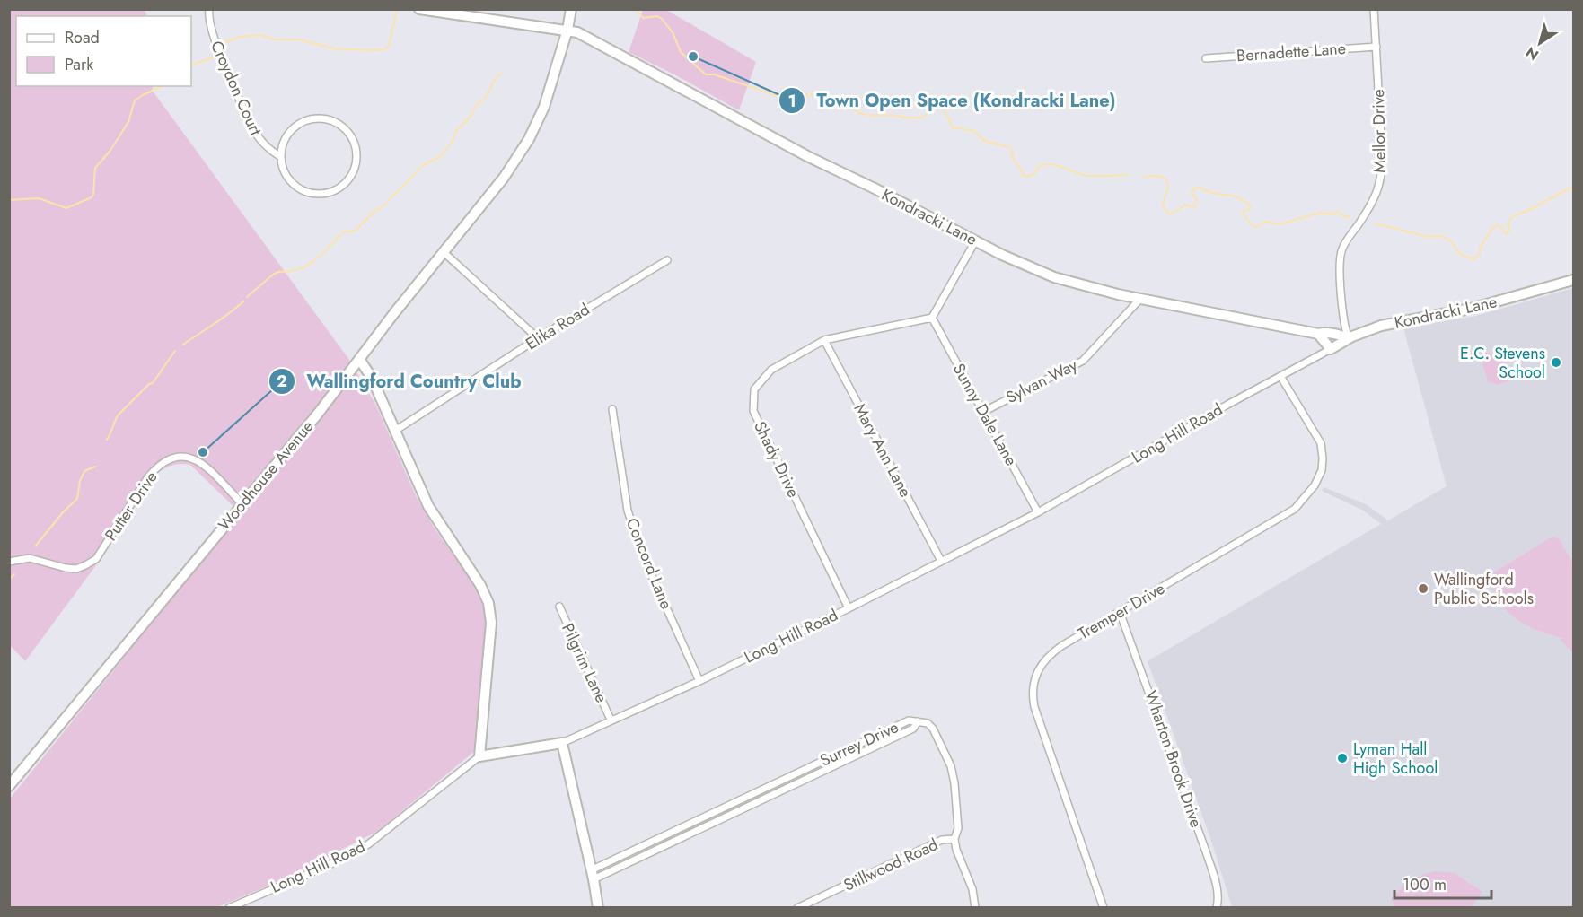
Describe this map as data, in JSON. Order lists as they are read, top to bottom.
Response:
{
  "streets": {
    "main road": ["Kondracki Lane", "Long Hill Road", "Woodhouse Avenue"],
    "street": [
      "Bernadette Lane",
      "Croydon Court",
      "Mellor Drive",
      "Elika Road",
      "Sylvan Way",
      "Sunny Dale Lane",
      "Mary Ann Lane",
      "Shady Drive",
      "Putter Drive",
      "Concord Lane",
      "Tremper Drive",
      "Pilgrim Lane",
      "Surrey Drive",
      "Wharton Brook Drive",
      "Stillwood Road"
    ]
  },
  "crossings": [
    ["Bernadette Lane", "Mellor Drive"],
    ["Mellor Drive", "Kondracki Lane"],
    ["Mellor Drive", "Long Hill Road"],
    ["Kondracki Lane", "Sylvan Way"],
    ["Kondracki Lane", "Long Hill Road"],
    ["Kondracki Lane", "Woodhouse Avenue"],
    ["Sylvan Way", "Sunny Dale Lane"],
    ["Sunny Dale Lane", "Long Hill Road"],
    ["Sunny Dale Lane", "Shady Drive"],
    ["Long Hill Road", "Mary Ann Lane"],
    ["Long Hill Road", "Shady Drive"],
    ["Long Hill Road", "Concord Lane"],
    ["Long Hill Road", "Tremper Drive"],
    ["Long Hill Road", "Pilgrim Lane"],
    ["Mary Ann Lane", "Shady Drive"],
    ["Woodhouse Avenue", "Putter Drive"],
    ["Tremper Drive", "Wharton Brook Drive"],
    ["Surrey Drive", "Stillwood Road"]
  ],
  "places": [
    "Town Open Space (Kondracki Lane)",
    "E.C. Stevens School",
    "Wallingford Country Club",
    "Wallingford Public Schools",
    "Lyman Hall High School"
  ],
  "legend": ["Road", "Park"],
  "scale_bar": "100 m",
  "north": "bottom left"
}
